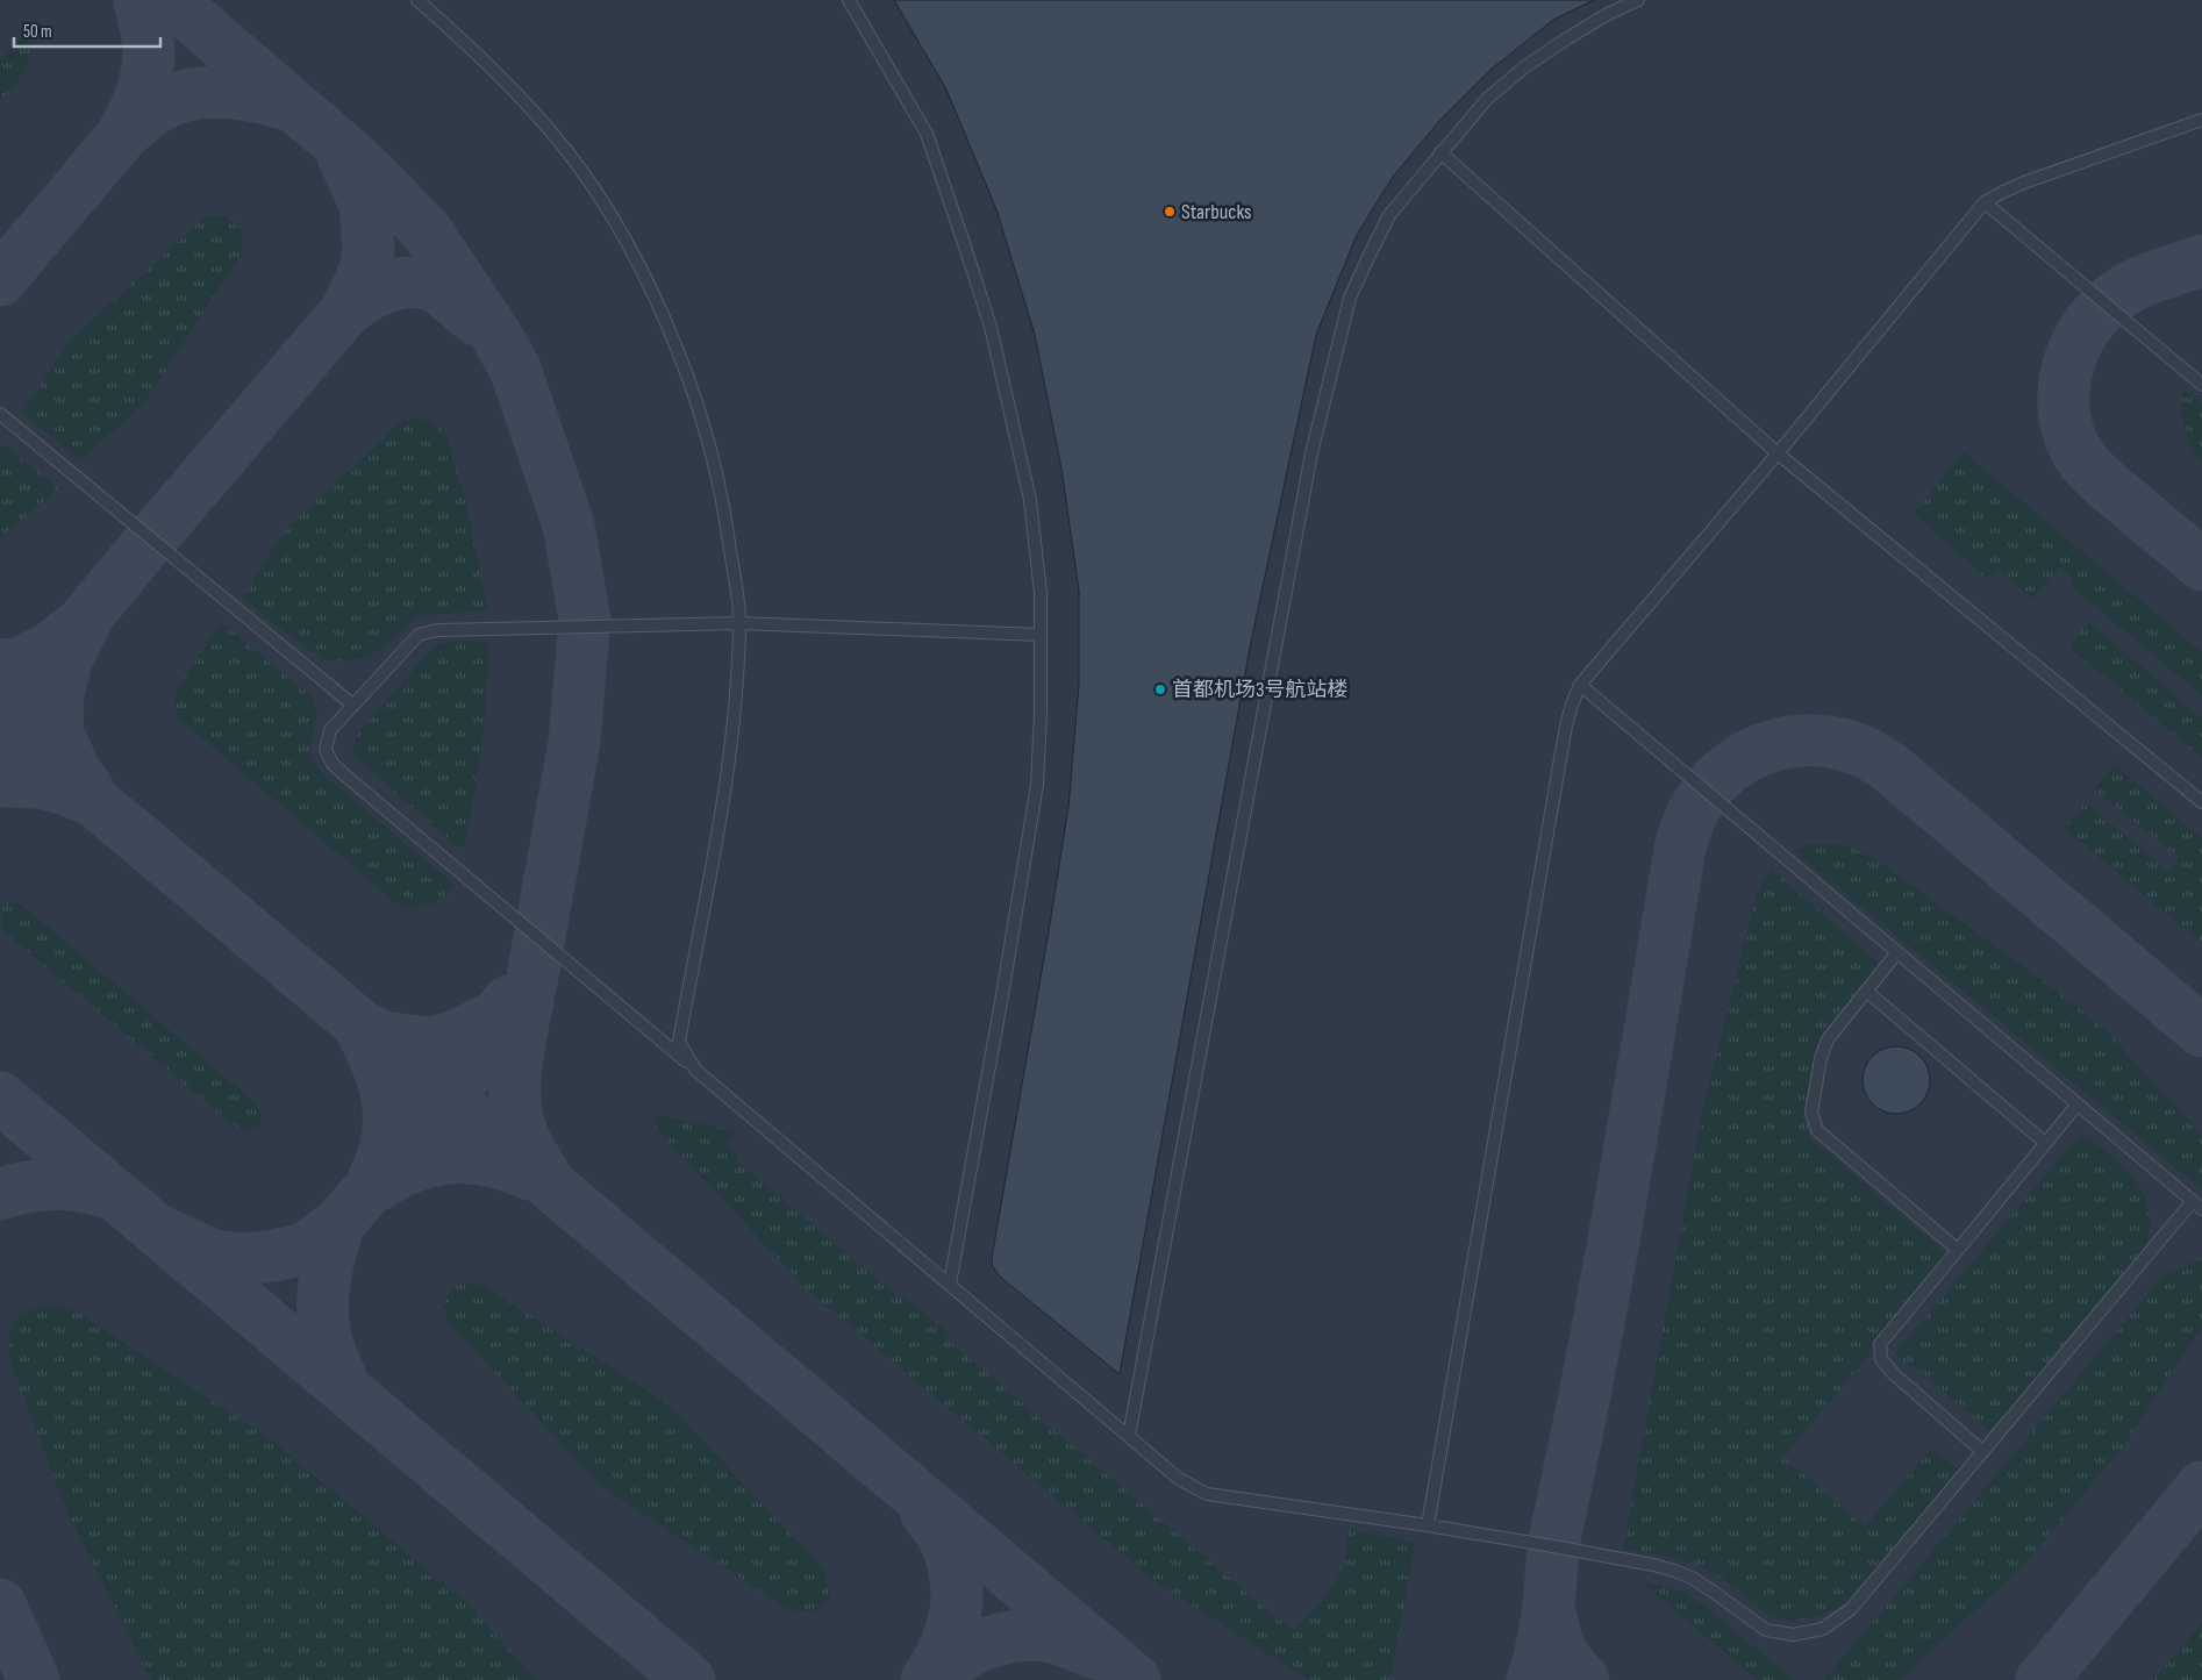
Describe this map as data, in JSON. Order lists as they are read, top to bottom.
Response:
{
  "places": ["Starbucks", "首都机场3号航站楼"],
  "scale_bar": "50 m"
}
